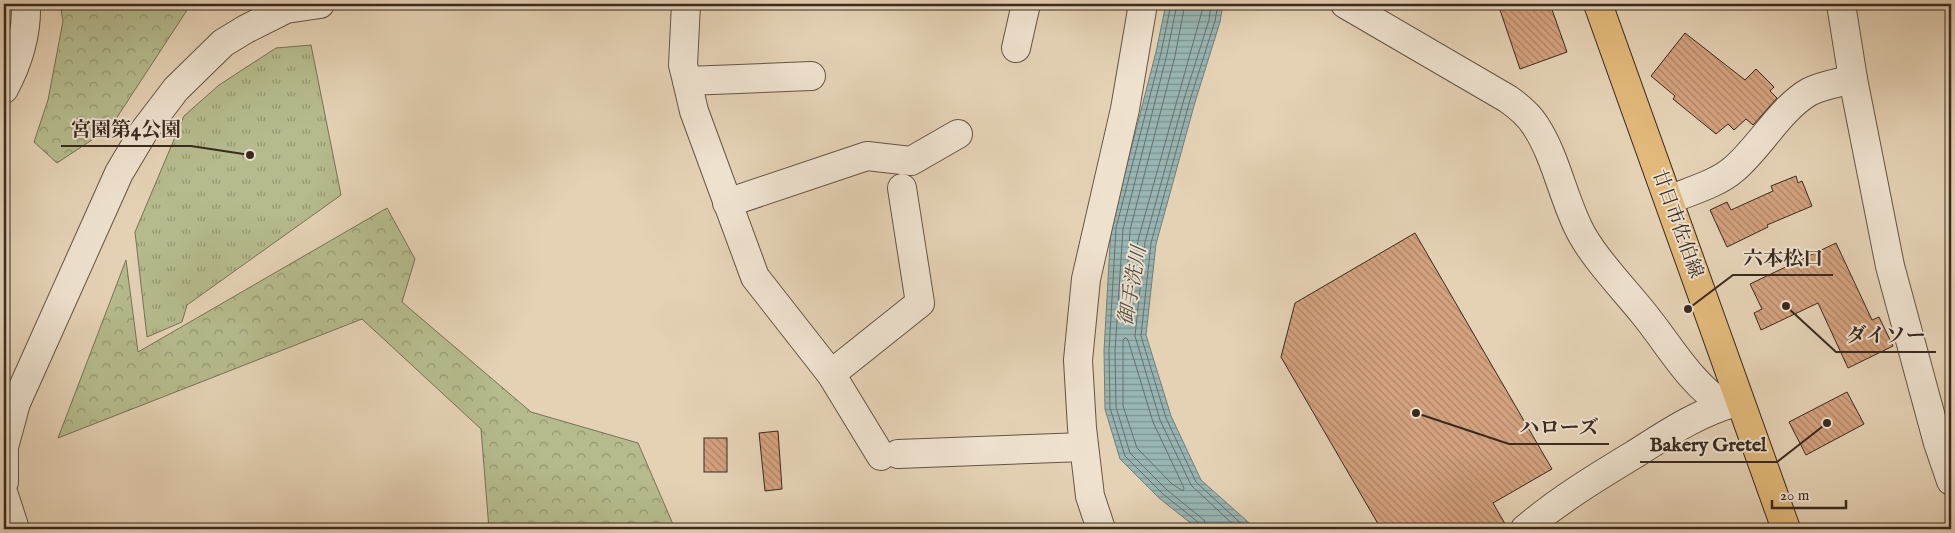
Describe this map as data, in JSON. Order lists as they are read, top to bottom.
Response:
{
  "streets": {
    "main road": ["廿日市佐伯線"]
  },
  "water": ["御手洗川"],
  "places": [
    "宮園第4公園",
    "ダイソー",
    "六本松口",
    "ハローズ",
    "Bakery Gretel"
  ],
  "scale_bar": "20 m"
}
